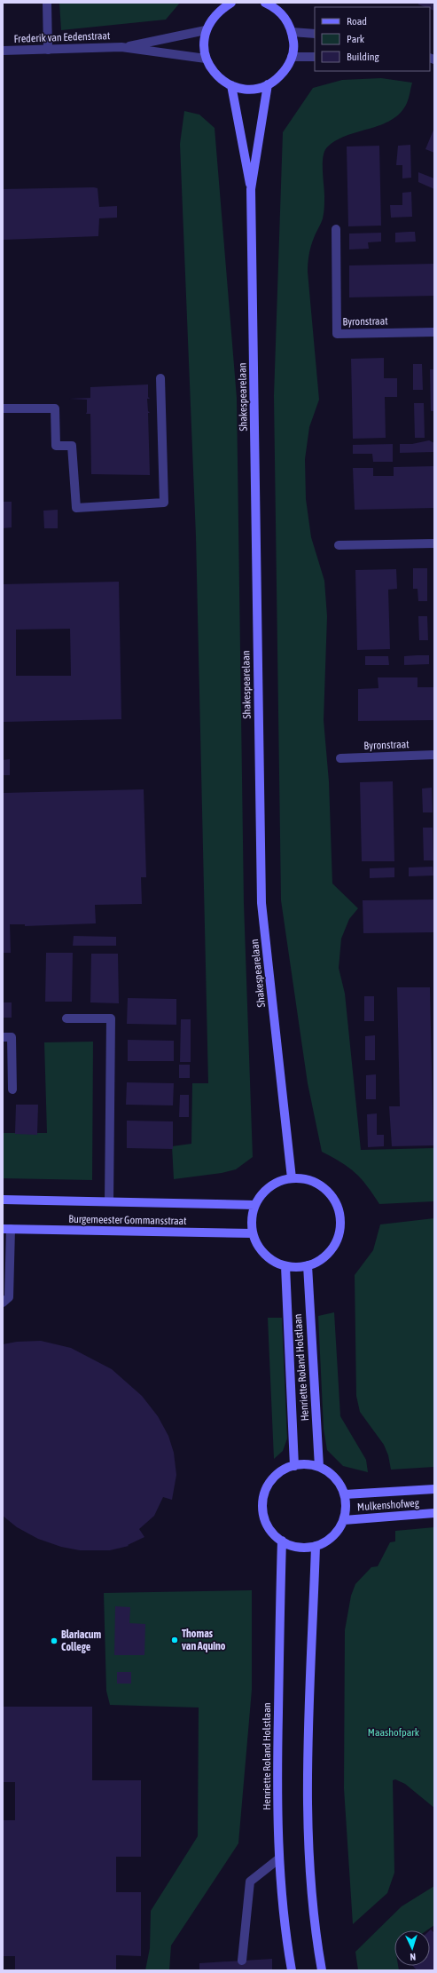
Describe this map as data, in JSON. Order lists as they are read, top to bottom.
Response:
{
  "streets": {
    "street": [
      "Frederik van Eedenstraat",
      "Byronstraat",
      "Shakespearelaan",
      "Burgemeester Gommansstraat",
      "Henriette Roland Holstlaan",
      "Mulkenshofweg"
    ]
  },
  "crossings": [
    ["Shakespearelaan", "Burgemeester Gommansstraat"],
    ["Shakespearelaan", "Henriette Roland Holstlaan"],
    ["Burgemeester Gommansstraat", "Henriette Roland Holstlaan"],
    ["Henriette Roland Holstlaan", "Mulkenshofweg"]
  ],
  "parks": ["Maashofpark"],
  "places": ["Thomas van Aquino", "Blariacum College"],
  "legend": ["Road", "Park", "Building"],
  "north": "bottom"
}
